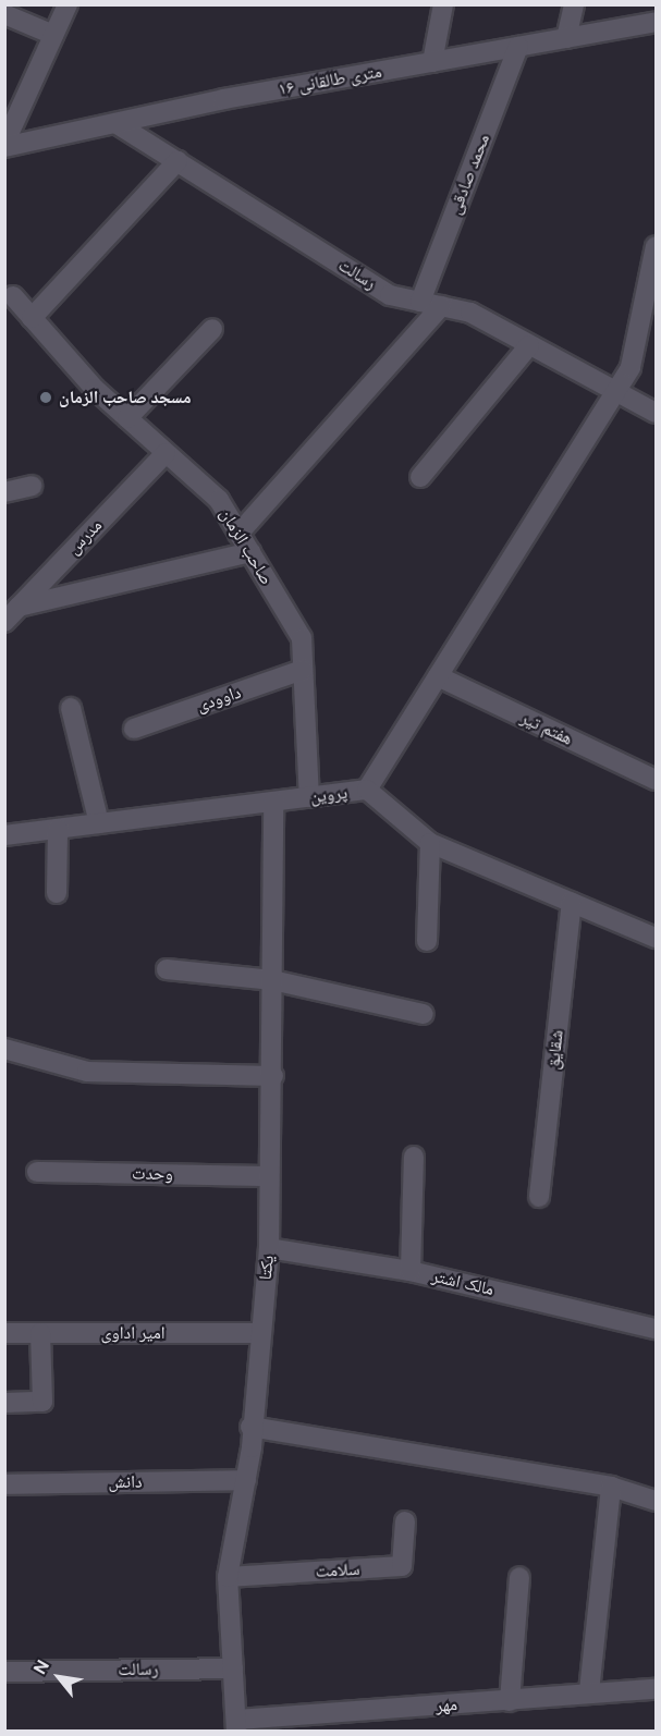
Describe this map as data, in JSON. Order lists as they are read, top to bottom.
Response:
{
  "streets": {
    "street": [
      "۱۶ متری طالقانی",
      "محمد صادقی",
      "رسالت",
      "مدرس",
      "صاحب الزمان",
      "داوودی",
      "هفتم تیر",
      "پروین",
      "شقایق",
      "وحدت",
      "یکتا",
      "مالک اشتر",
      "امیر اداوی",
      "دانش",
      "سلامت",
      "مهر"
    ]
  },
  "crossings": [
    ["۱۶ متری طالقانی", "محمد صادقی"],
    ["۱۶ متری طالقانی", "رسالت"],
    ["محمد صادقی", "رسالت"],
    ["رسالت", "یکتا"],
    ["مدرس", "صاحب الزمان"],
    ["صاحب الزمان", "داوودی"],
    ["صاحب الزمان", "پروین"],
    ["پروین", "شقایق"],
    ["پروین", "یکتا"],
    ["وحدت", "یکتا"],
    ["یکتا", "مالک اشتر"],
    ["یکتا", "امیر اداوی"],
    ["یکتا", "دانش"],
    ["یکتا", "سلامت"],
    ["یکتا", "مهر"]
  ],
  "places": ["مسجد صاحب الزمان"],
  "north": "top left"
}
